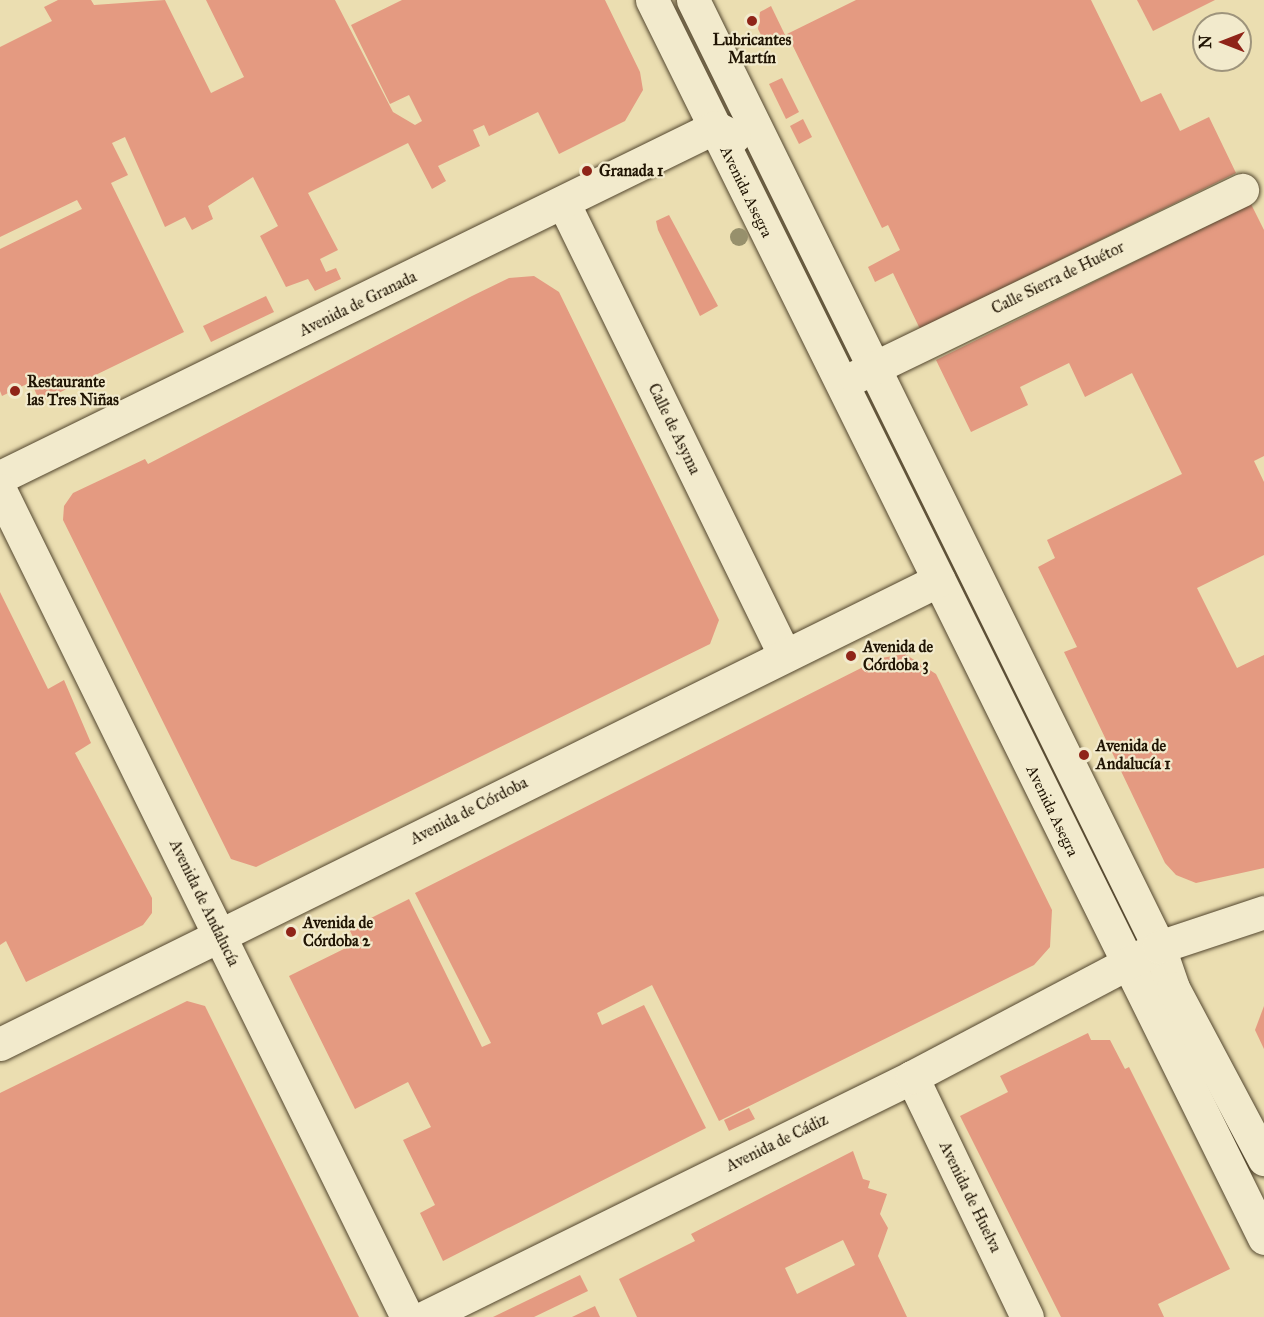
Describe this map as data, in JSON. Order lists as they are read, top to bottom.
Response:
{
  "streets": {
    "street": [
      "Avenida Asegra",
      "Calle Sierra de Huétor",
      "Avenida de Granada",
      "Calle de Asyma",
      "Avenida de Córdoba",
      "Avenida de Andalucía",
      "Avenida de Cádiz",
      "Avenida de Huelva"
    ]
  },
  "crossings": [
    ["Avenida Asegra", "Avenida de Granada"],
    ["Avenida Asegra", "Avenida de Córdoba"],
    ["Avenida Asegra", "Avenida de Cádiz"],
    ["Avenida de Granada", "Calle de Asyma"],
    ["Calle de Asyma", "Avenida de Córdoba"],
    ["Avenida de Córdoba", "Avenida de Andalucía"],
    ["Avenida de Cádiz", "Avenida de Huelva"]
  ],
  "places": [
    "Lubricantes Martín",
    "Granada 1",
    "Restaurante las Tres Niñas",
    "Avenida de Córdoba 3",
    "Avenida de Andalucía 1",
    "Avenida de Córdoba 2"
  ],
  "north": "left"
}
